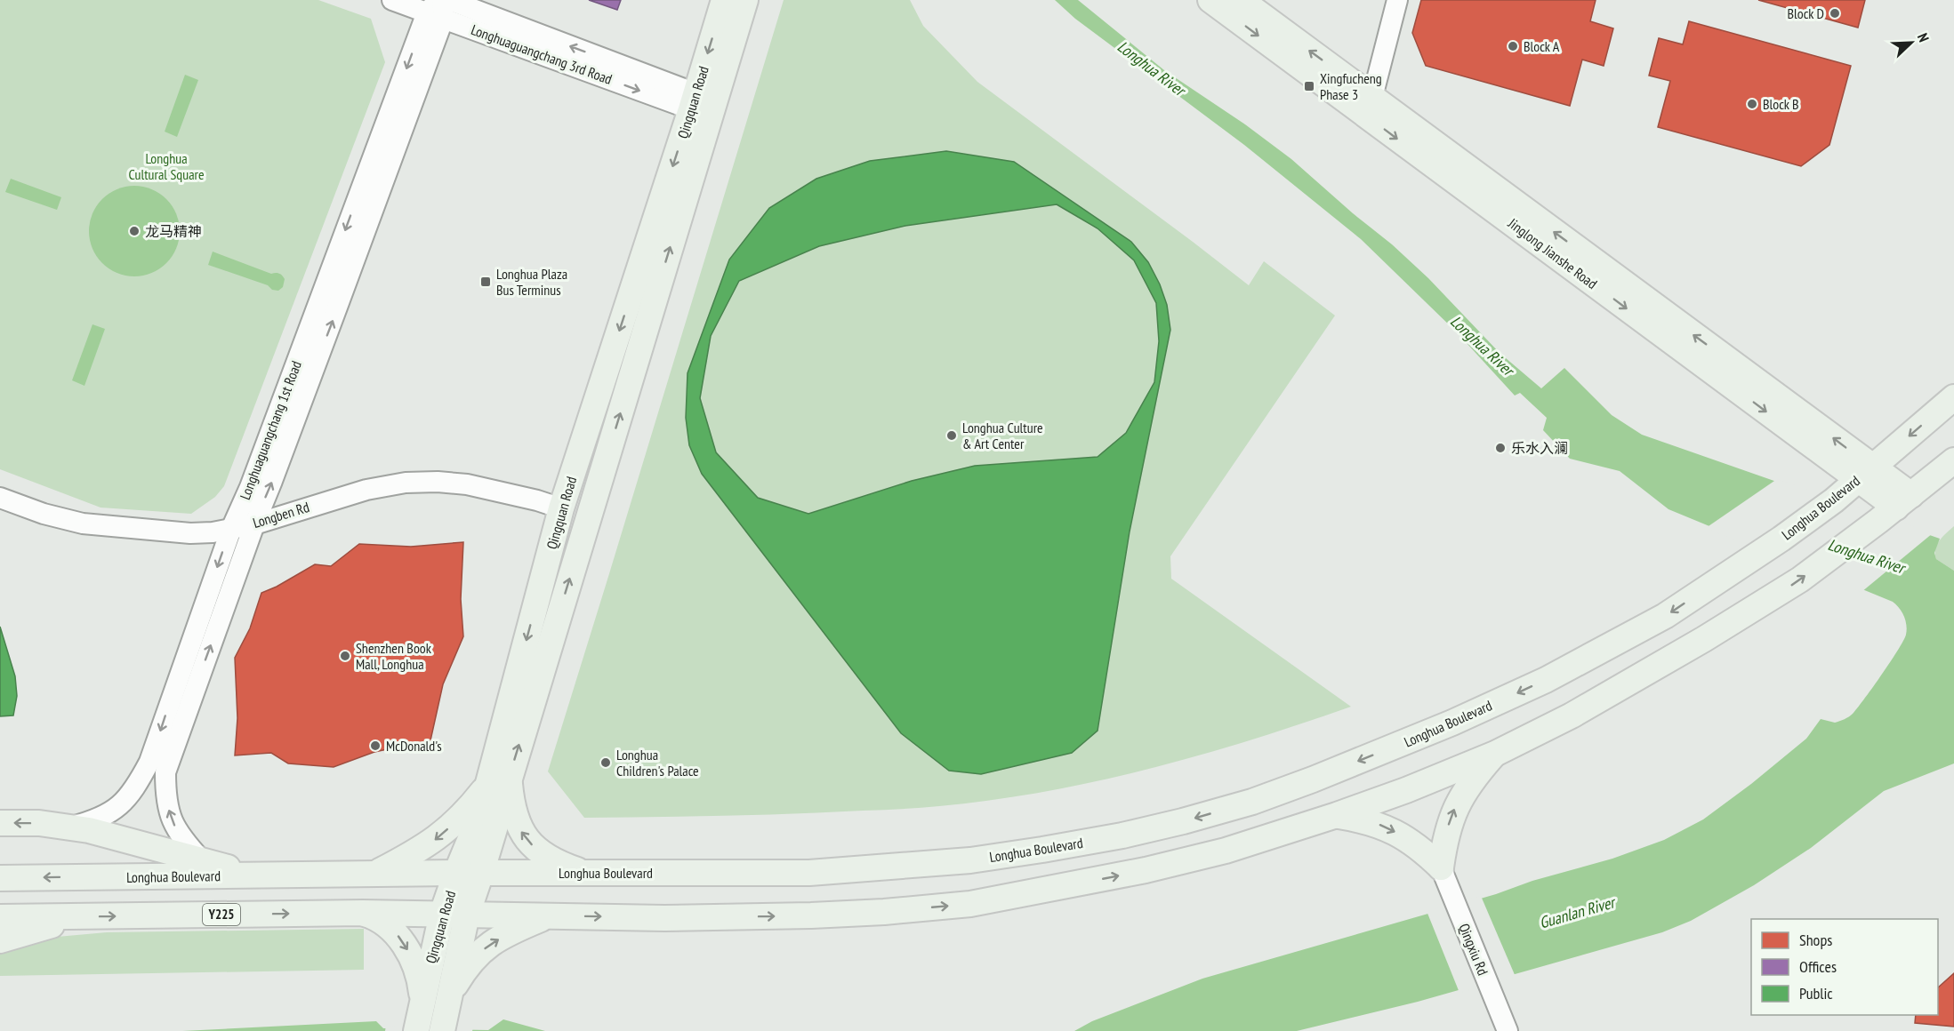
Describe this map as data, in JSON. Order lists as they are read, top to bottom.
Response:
{
  "streets": {
    "main road": [
      "Qingquan Road",
      "Jinglong Jianshe Road",
      "Longhua Boulevard",
      "Y225"
    ],
    "street": [
      "Longhuaguangchang 3rd Road",
      "Longhuaguangchang 1st Road",
      "Longben Rd",
      "Qingxiu Rd"
    ]
  },
  "crossings": [
    ["Longhuaguangchang 3rd Road", "Qingquan Road"],
    ["Longhuaguangchang 3rd Road", "Longhuaguangchang 1st Road"],
    ["Qingquan Road", "Longhua Boulevard"],
    ["Qingquan Road", "Longben Rd"],
    ["Qingquan Road", "Y225"],
    ["Jinglong Jianshe Road", "Longhua Boulevard"],
    ["Longhuaguangchang 1st Road", "Longben Rd"]
  ],
  "water": ["Longhua River", "Guanlan River"],
  "parks": ["Longhua Cultural Square"],
  "places": {
    "other": [
      "Block D",
      "Block A",
      "Block B",
      "龙马精神",
      "Longhua Culture & Art Center",
      "乐水入澜",
      "Shenzhen Book Mall, Longhua",
      "McDonald's",
      "Longhua Children's Palace"
    ],
    "transit": ["Xingfucheng Phase 3", "Longhua Plaza Bus Terminus"]
  },
  "legend": ["Shops", "Offices", "Public"],
  "north": "top right"
}
